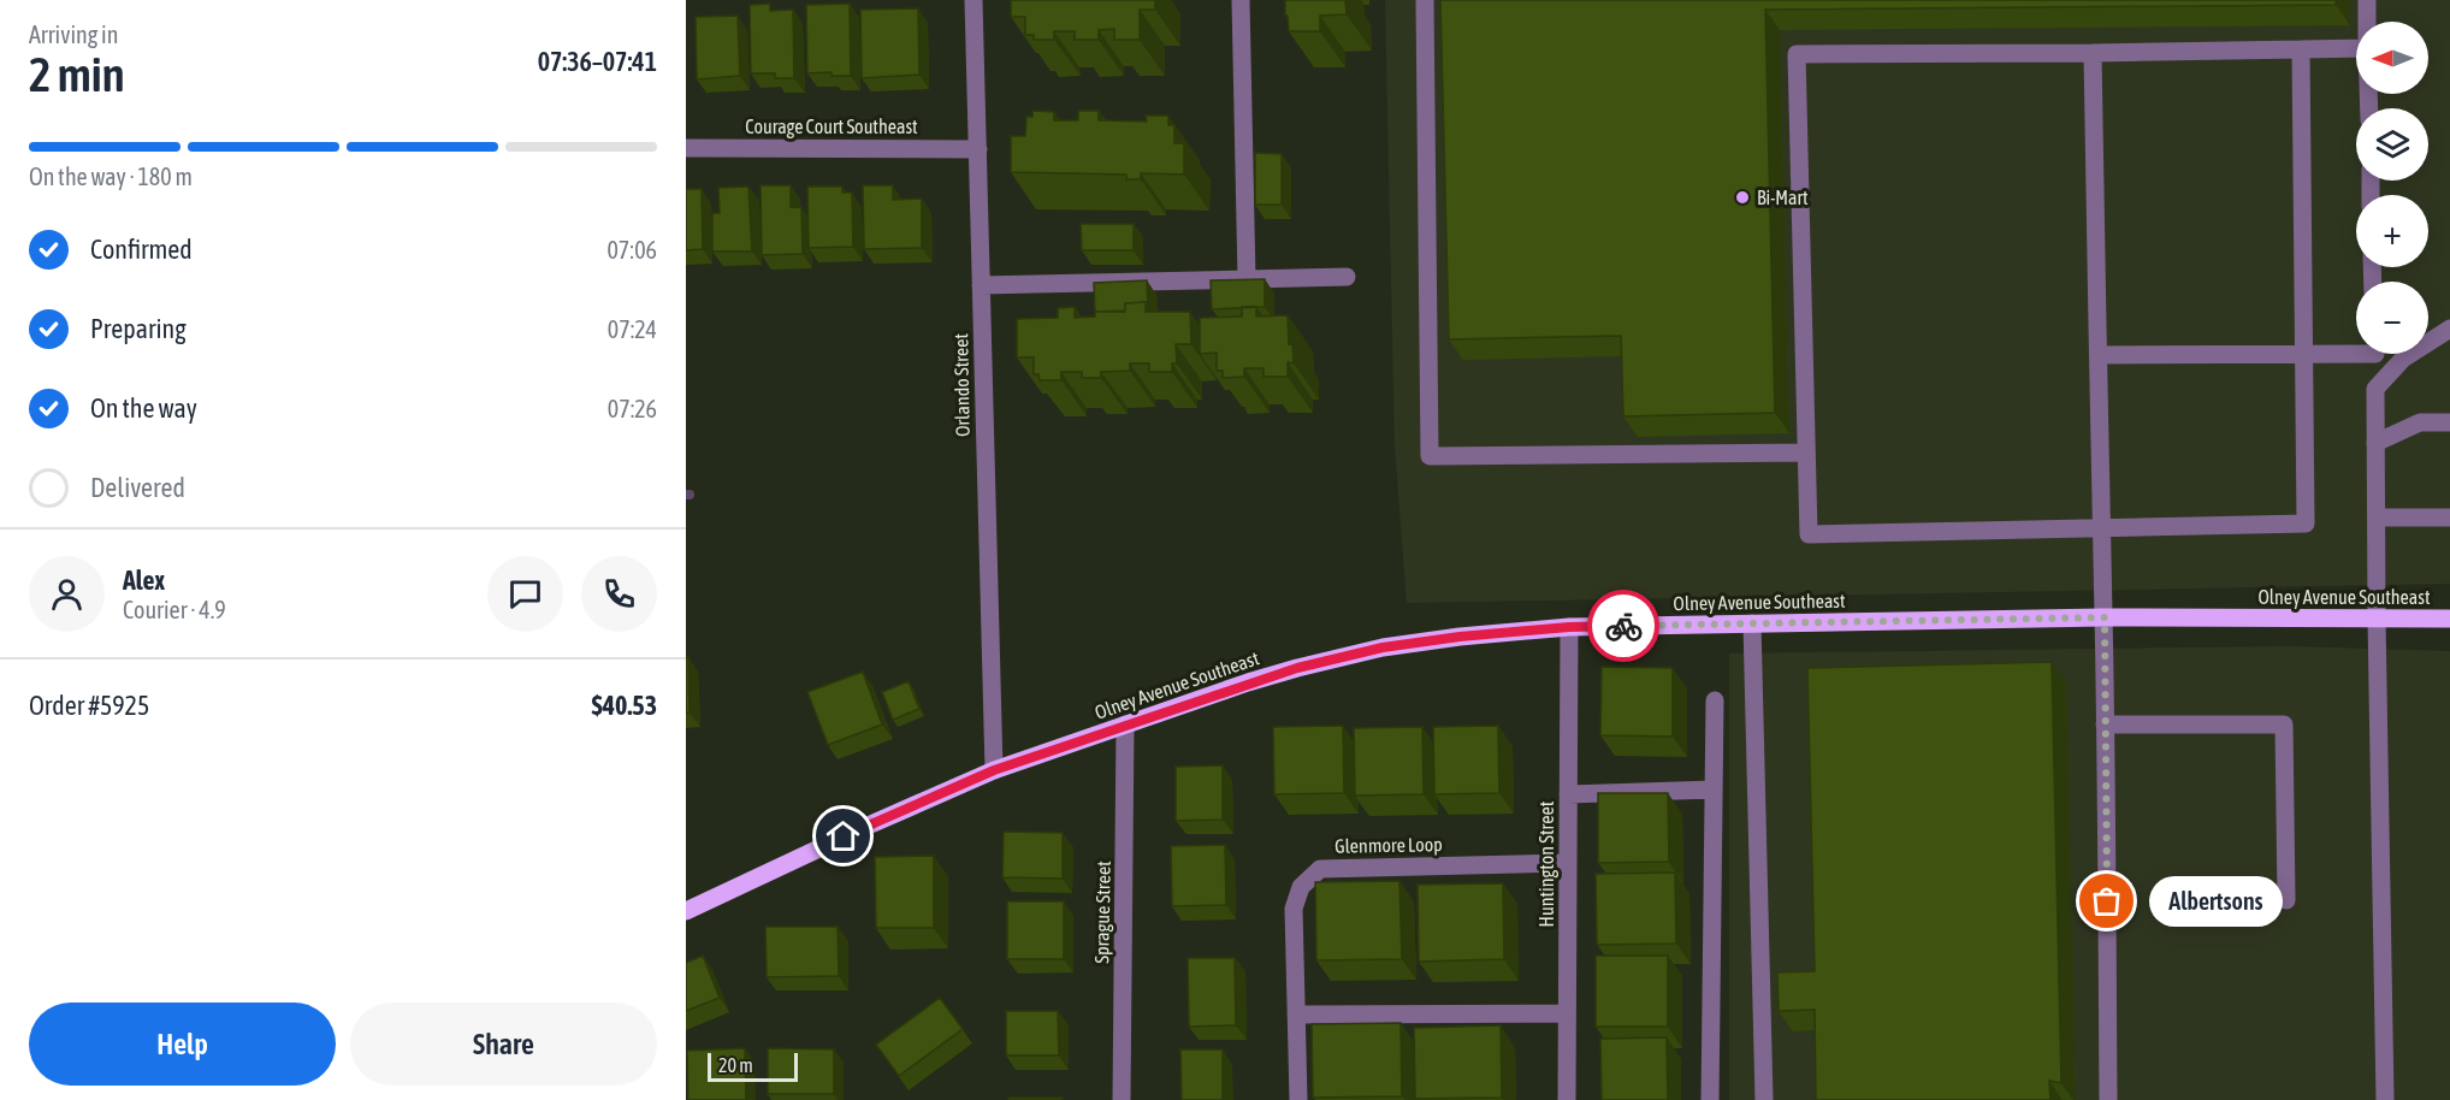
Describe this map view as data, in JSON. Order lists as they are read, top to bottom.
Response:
{
  "streets": {
    "main road": ["Olney Avenue Southeast"],
    "street": [
      "Courage Court Southeast",
      "Orlando Street",
      "Glenmore Loop",
      "Huntington Street",
      "Sprague Street"
    ]
  },
  "crossings": [
    ["Courage Court Southeast", "Orlando Street"],
    ["Orlando Street", "Olney Avenue Southeast"],
    ["Olney Avenue Southeast", "Huntington Street"],
    ["Olney Avenue Southeast", "Sprague Street"],
    ["Glenmore Loop", "Huntington Street"]
  ],
  "places": ["Bi-Mart", "Albertsons"],
  "scale_bar": "20 m",
  "north": "left",
  "page": {
    "heading": ["2 min", "Arriving in", "07:36–07:41"],
    "panel": [
      "Alex",
      "Courier · 4.9",
      "Order #5925",
      "$40.53"
    ],
    "map_buttons": ["+", "−"],
    "bar": "On the way · 180 m",
    "list": [
      ["Confirmed", "07:06"],
      ["Preparing", "07:24"],
      ["On the way", "07:26"],
      "Delivered"
    ],
    "bubble": "Albertsons",
    "buttons": ["Help", "Share"],
    "scale": "20 m"
  }
}
